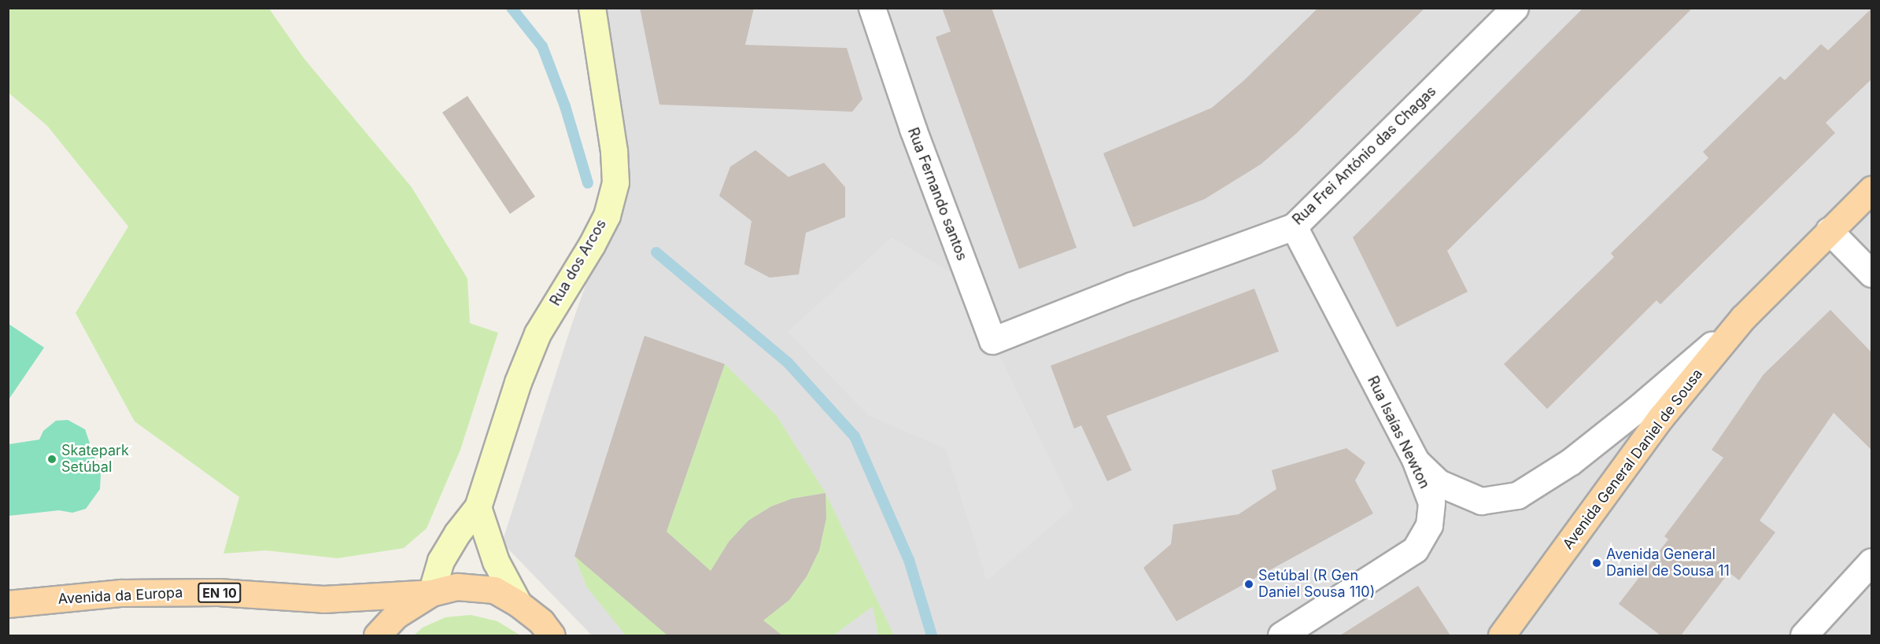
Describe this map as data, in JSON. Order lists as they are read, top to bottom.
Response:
{
  "streets": {
    "main road": ["Avenida General Daniel de Sousa", "EN 10", "Avenida da Europa"],
    "street": [
      "Rua Frei António das Chagas",
      "Rua Fernando santos",
      "Rua dos Arcos",
      "Rua Isaías Newton"
    ]
  },
  "crossings": [
    ["Rua Frei António das Chagas", "Rua Fernando santos"],
    ["Rua Frei António das Chagas", "Rua Isaías Newton"],
    ["Rua dos Arcos", "EN 10"],
    ["Rua dos Arcos", "Avenida da Europa"],
    ["EN 10", "Avenida da Europa"]
  ],
  "places": ["Skatepark Setúbal", "Avenida General Daniel de Sousa 11", "Setúbal (R Gen Daniel Sousa 110)"]
}
